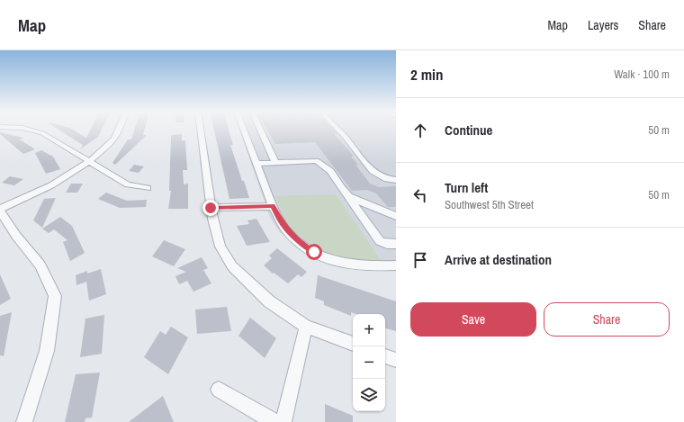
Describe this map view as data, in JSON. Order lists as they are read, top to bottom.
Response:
{
  "page": {
    "header": "Map",
    "nav": ["Map", "Layers", "Share"],
    "heading": ["2 min", "Walk · 100 m"],
    "list": [
      ["Continue", "50 m"],
      ["Turn left", "Southwest 5th Street", "50 m"],
      "Arrive at destination"
    ],
    "buttons": ["Save", "Share"],
    "map_buttons": ["+", "−"]
  }
}
